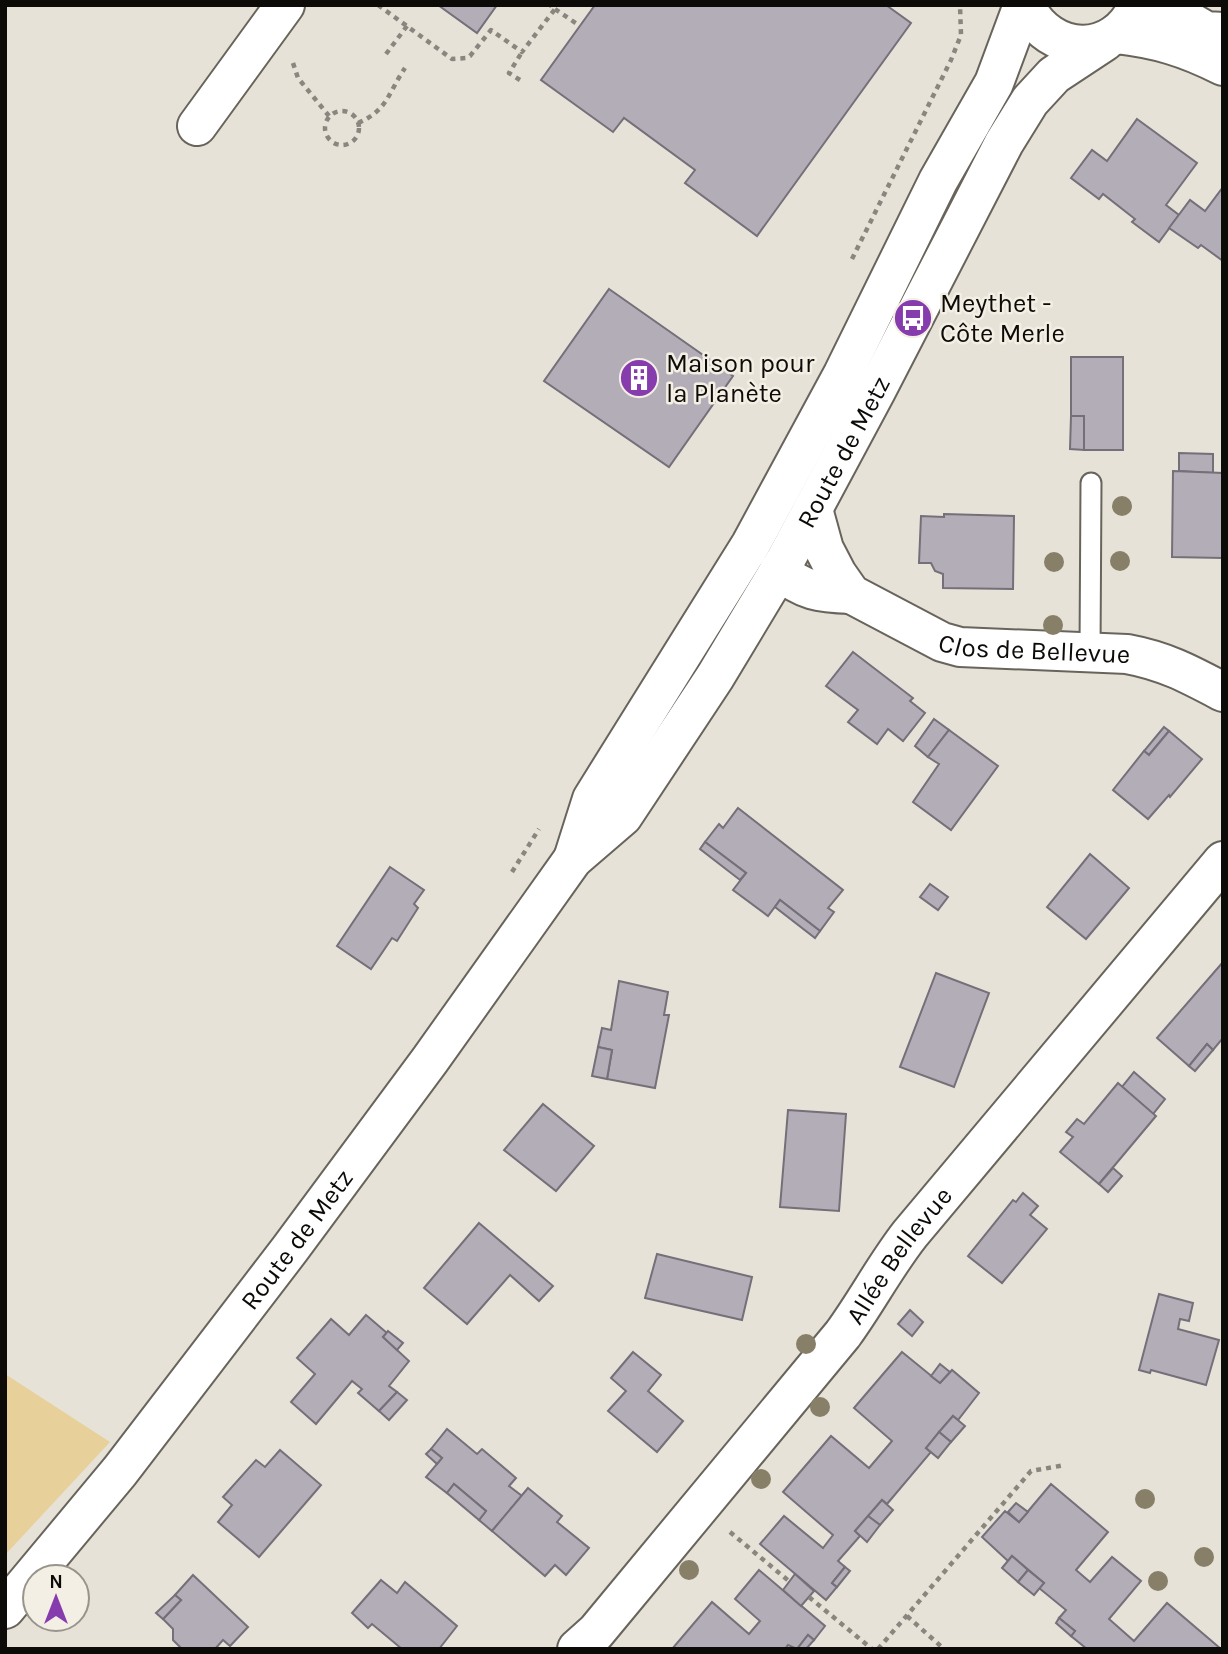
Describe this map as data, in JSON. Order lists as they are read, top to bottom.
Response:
{
  "streets": {
    "main road": ["Route de Metz", "Clos de Bellevue", "Allée Bellevue"]
  },
  "crossings": [
    ["Route de Metz", "Clos de Bellevue"]
  ],
  "places": {
    "bus stop": ["Meythet - Côte Merle"],
    "building": ["Maison pour la Planète"]
  },
  "north": "top"
}
